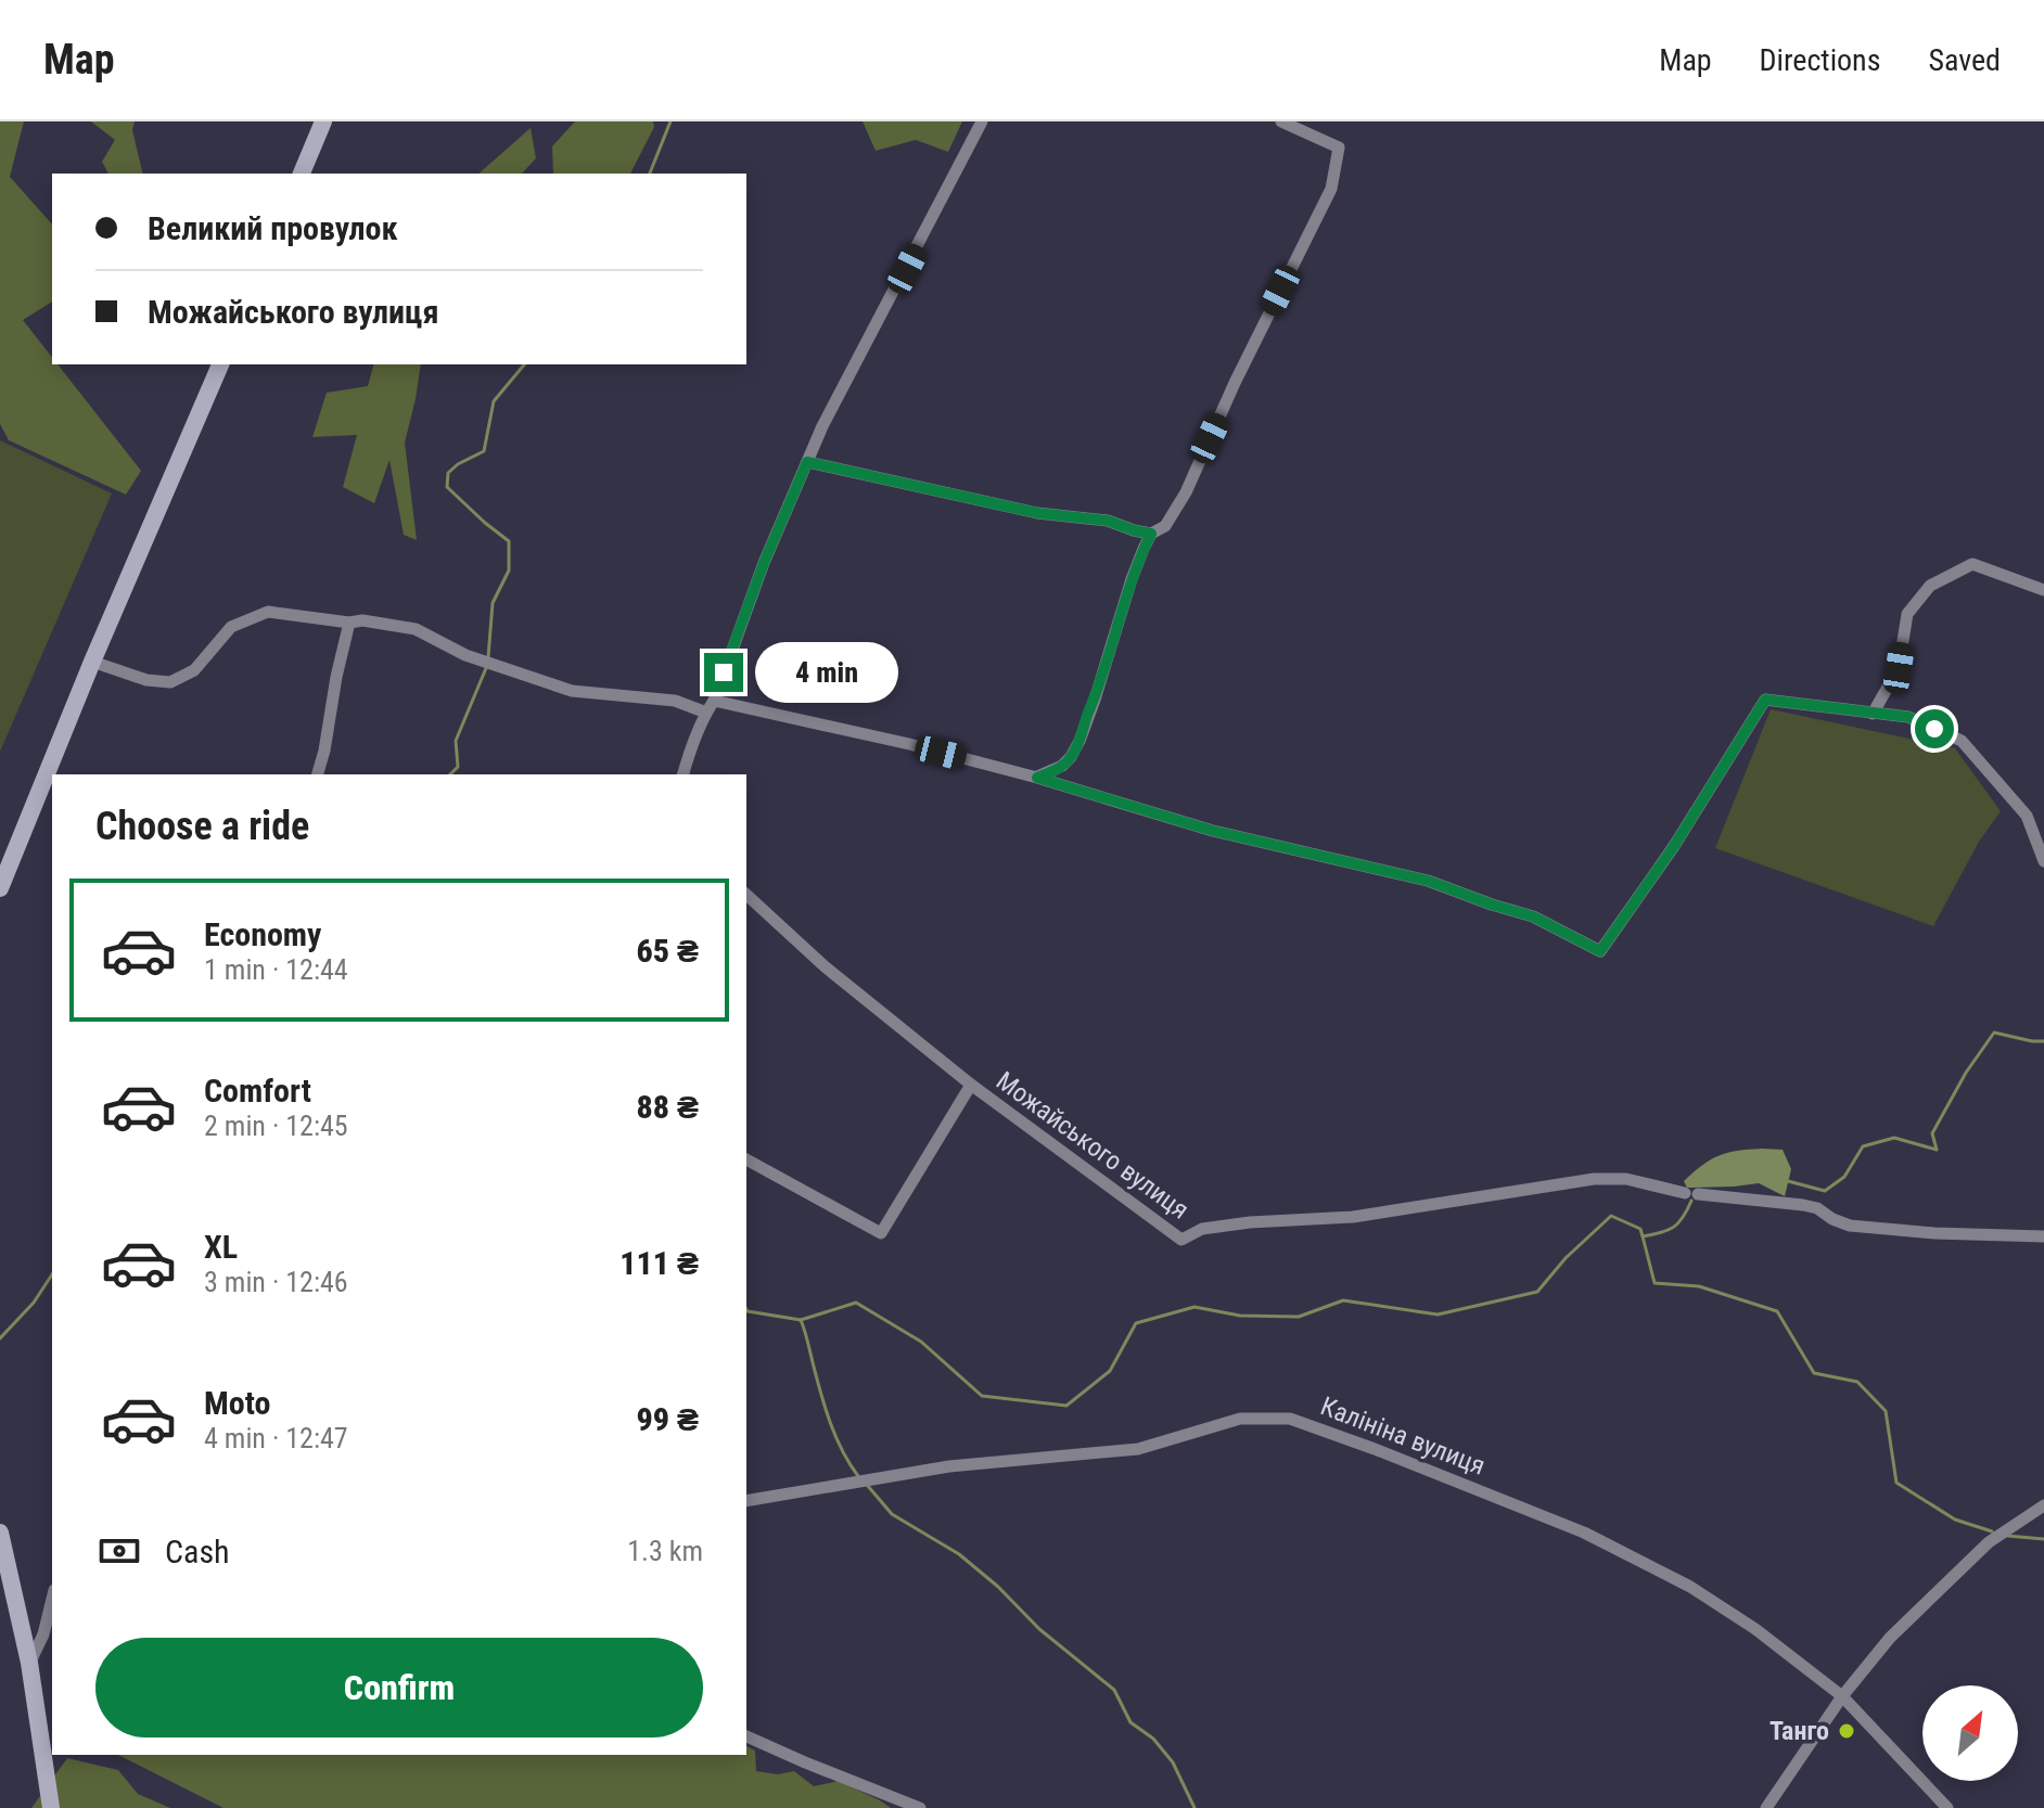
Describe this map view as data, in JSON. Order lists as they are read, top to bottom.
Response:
{
  "streets": {
    "street": ["Можайського вулиця", "Калініна вулиця"]
  },
  "places": ["Танго"],
  "north": "top right",
  "page": {
    "header": "Map",
    "nav": ["Map", "Directions", "Saved"],
    "banner": ["Великий провулок", "Можайського вулиця"],
    "bubble": "4 min",
    "heading": "Choose a ride",
    "list": [
      {
        "name": "Economy",
        "note": "1 min · 12:44",
        "value": "65 ₴"
      },
      {
        "name": "Comfort",
        "note": "2 min · 12:45",
        "value": "88 ₴"
      },
      {
        "name": "XL",
        "note": "3 min · 12:46",
        "value": "111 ₴"
      },
      {
        "name": "Moto",
        "note": "4 min · 12:47",
        "value": "99 ₴"
      }
    ],
    "pay": ["Cash", "1.3 km"],
    "buttons": "Confirm"
  }
}
